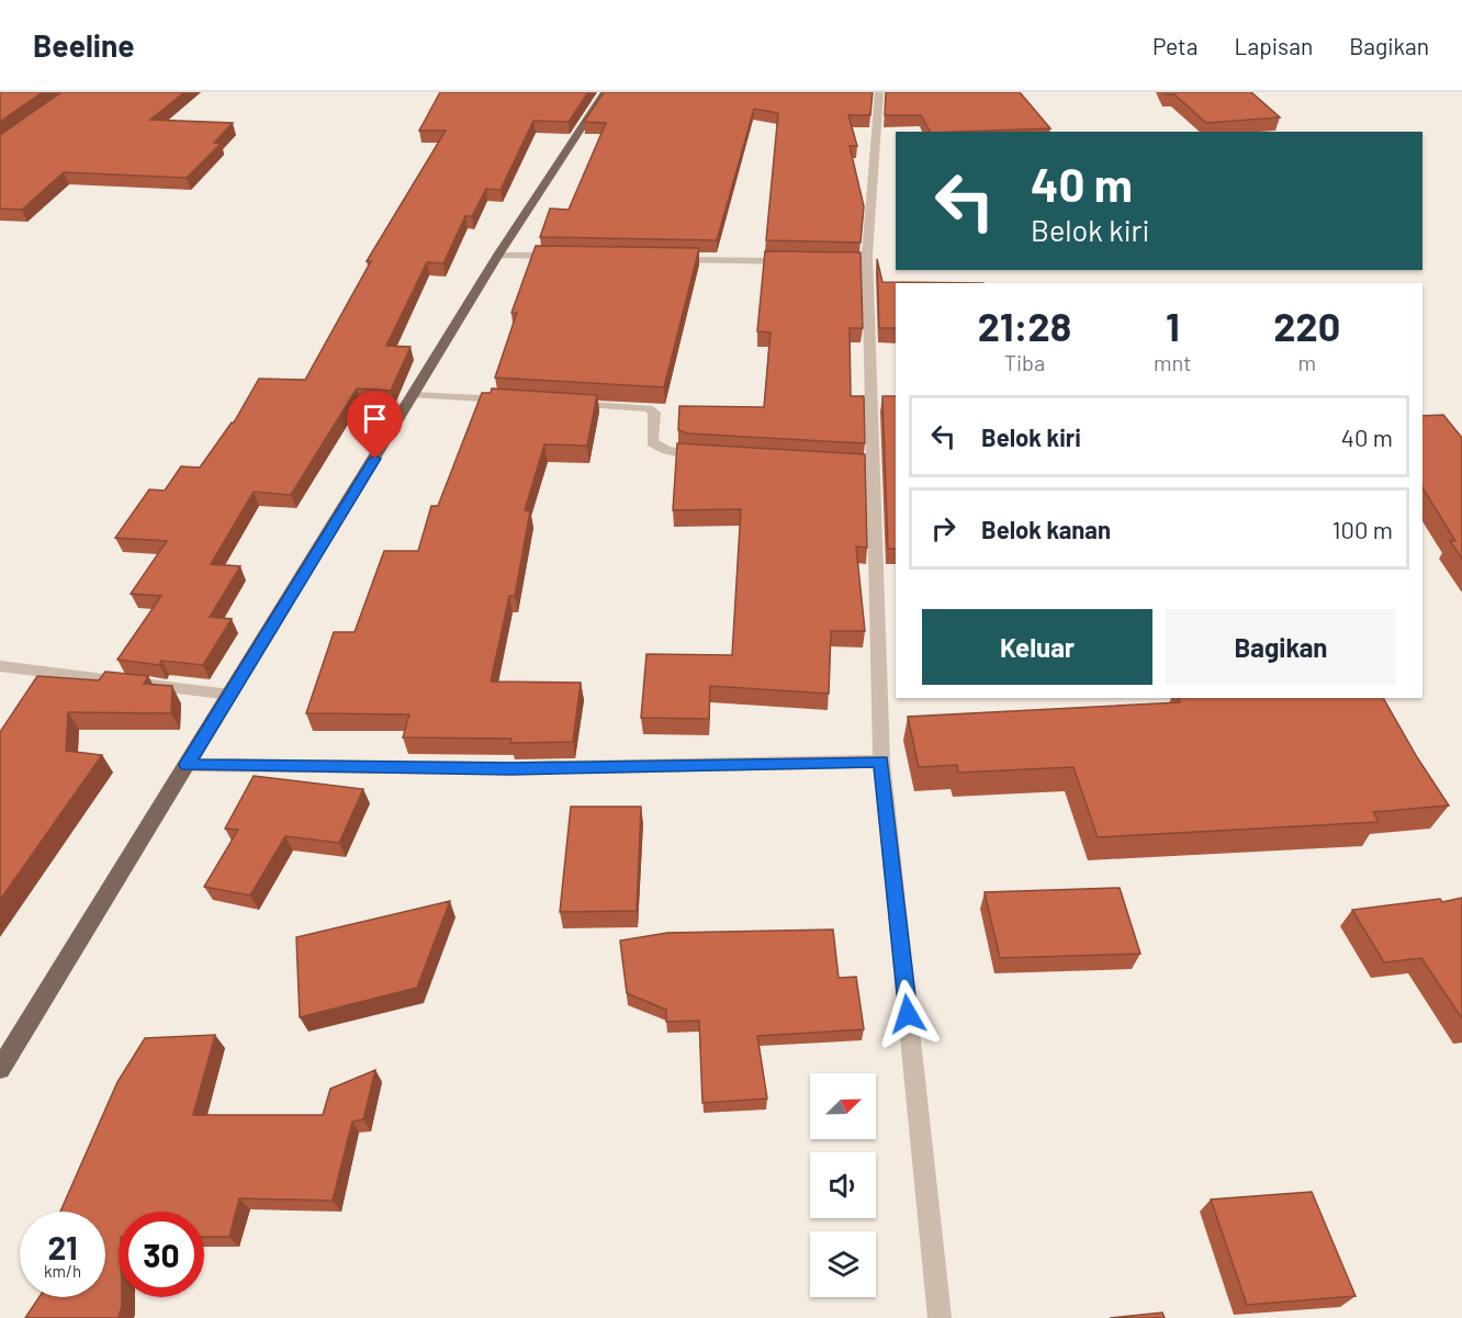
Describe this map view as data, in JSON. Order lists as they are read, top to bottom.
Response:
{
  "north": "top right",
  "page": {
    "header": "Beeline",
    "nav": ["Peta", "Lapisan", "Bagikan"],
    "turn": ["40 m", "Belok kiri"],
    "eta": [
      "21:28",
      "Tiba",
      "1",
      "mnt",
      "220",
      "m"
    ],
    "list": [
      {
        "name": "Belok kiri",
        "value": "40 m"
      },
      {
        "name": "Belok kanan",
        "value": "100 m"
      }
    ],
    "buttons": ["Keluar", "Bagikan"],
    "speed": "21 km/h",
    "limit": "30"
  }
}
